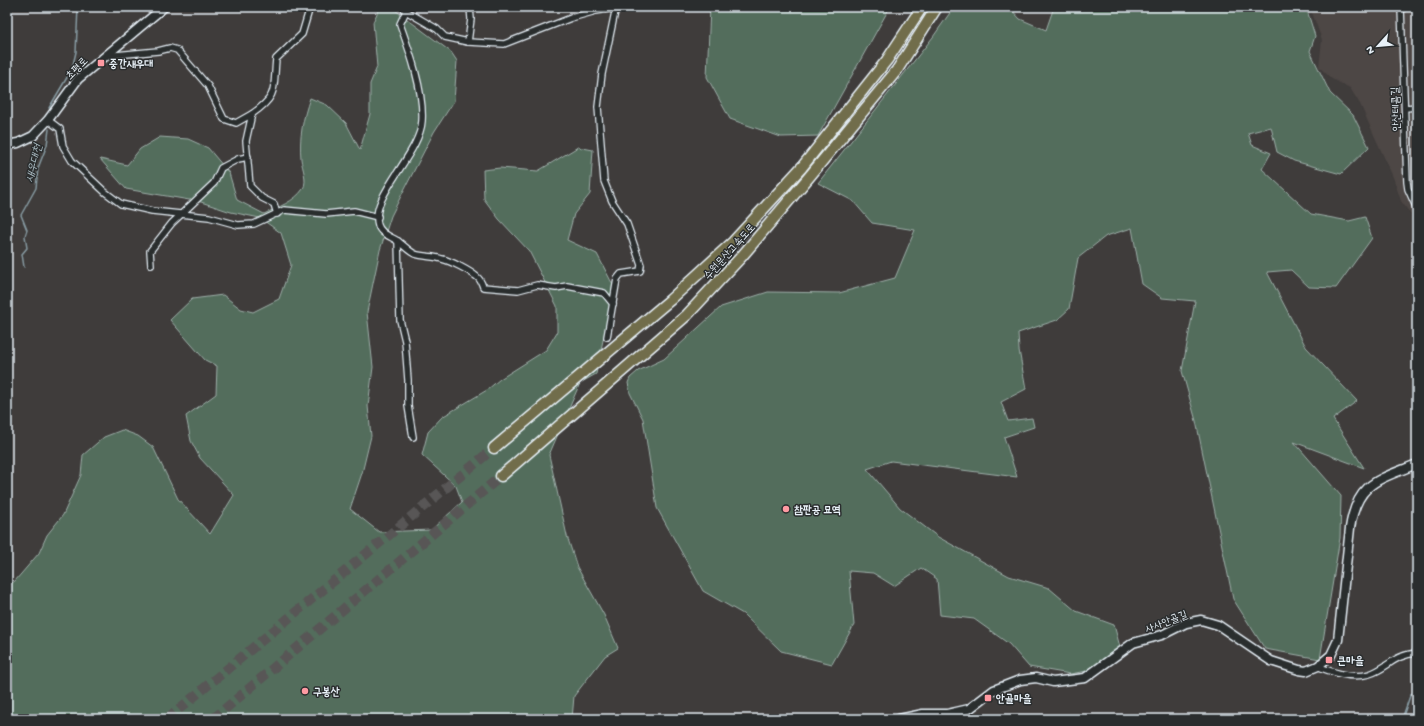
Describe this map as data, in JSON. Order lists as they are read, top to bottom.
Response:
{
  "streets": {
    "highway": ["수원문산고속도로"],
    "street": ["초평로", "안산테콤길", "사사안골길"]
  },
  "water": ["새우대천"],
  "places": {
    "transit": ["중간새우대", "큰마을", "안골마을"],
    "other": ["참판공 묘역", "구봉산"]
  },
  "north": "bottom left"
}
